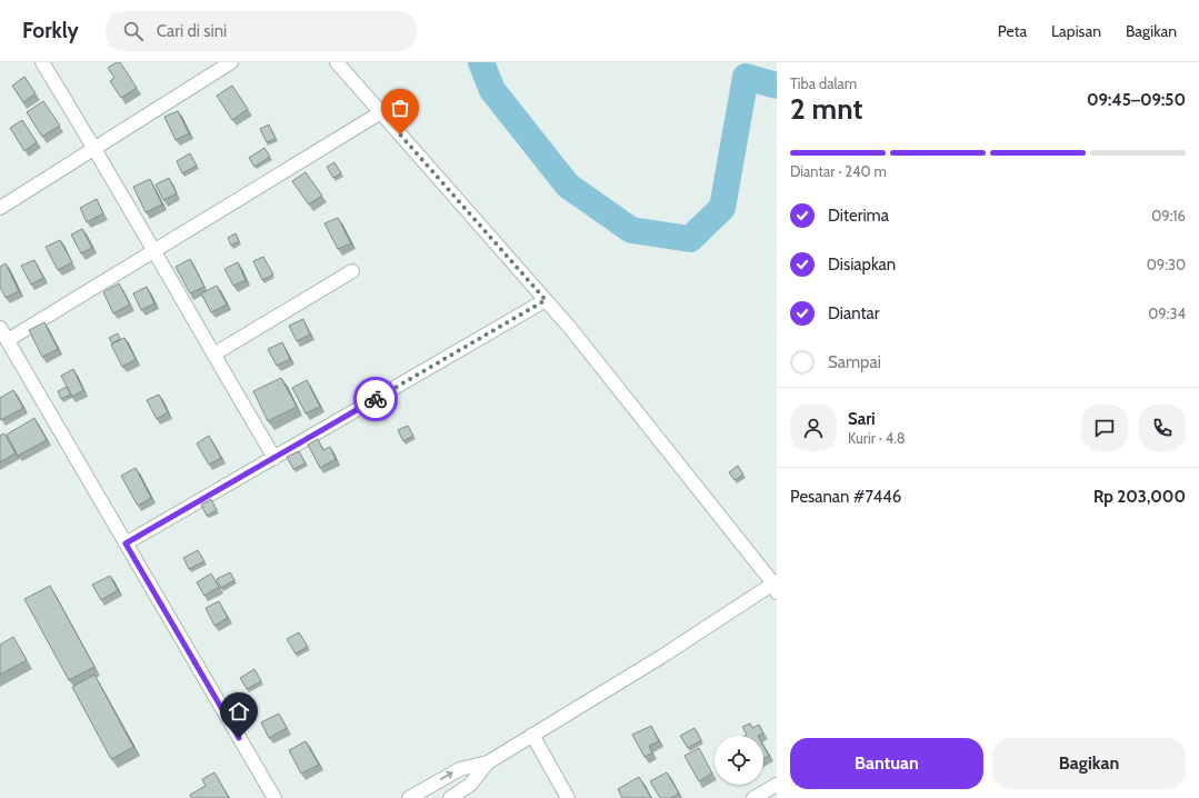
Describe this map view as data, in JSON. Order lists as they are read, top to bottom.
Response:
{
  "page": {
    "header": "Forkly",
    "search": "Cari di sini",
    "nav": ["Peta", "Lapisan", "Bagikan"],
    "heading": ["2 mnt", "Tiba dalam", "09:45–09:50"],
    "panel": [
      "Sari",
      "Kurir · 4.8",
      "Pesanan #7446",
      "Rp 203,000"
    ],
    "bar": "Diantar · 240 m",
    "list": [
      ["Diterima", "09:16"],
      ["Disiapkan", "09:30"],
      ["Diantar", "09:34"],
      "Sampai"
    ],
    "buttons": ["Bantuan", "Bagikan"]
  }
}
